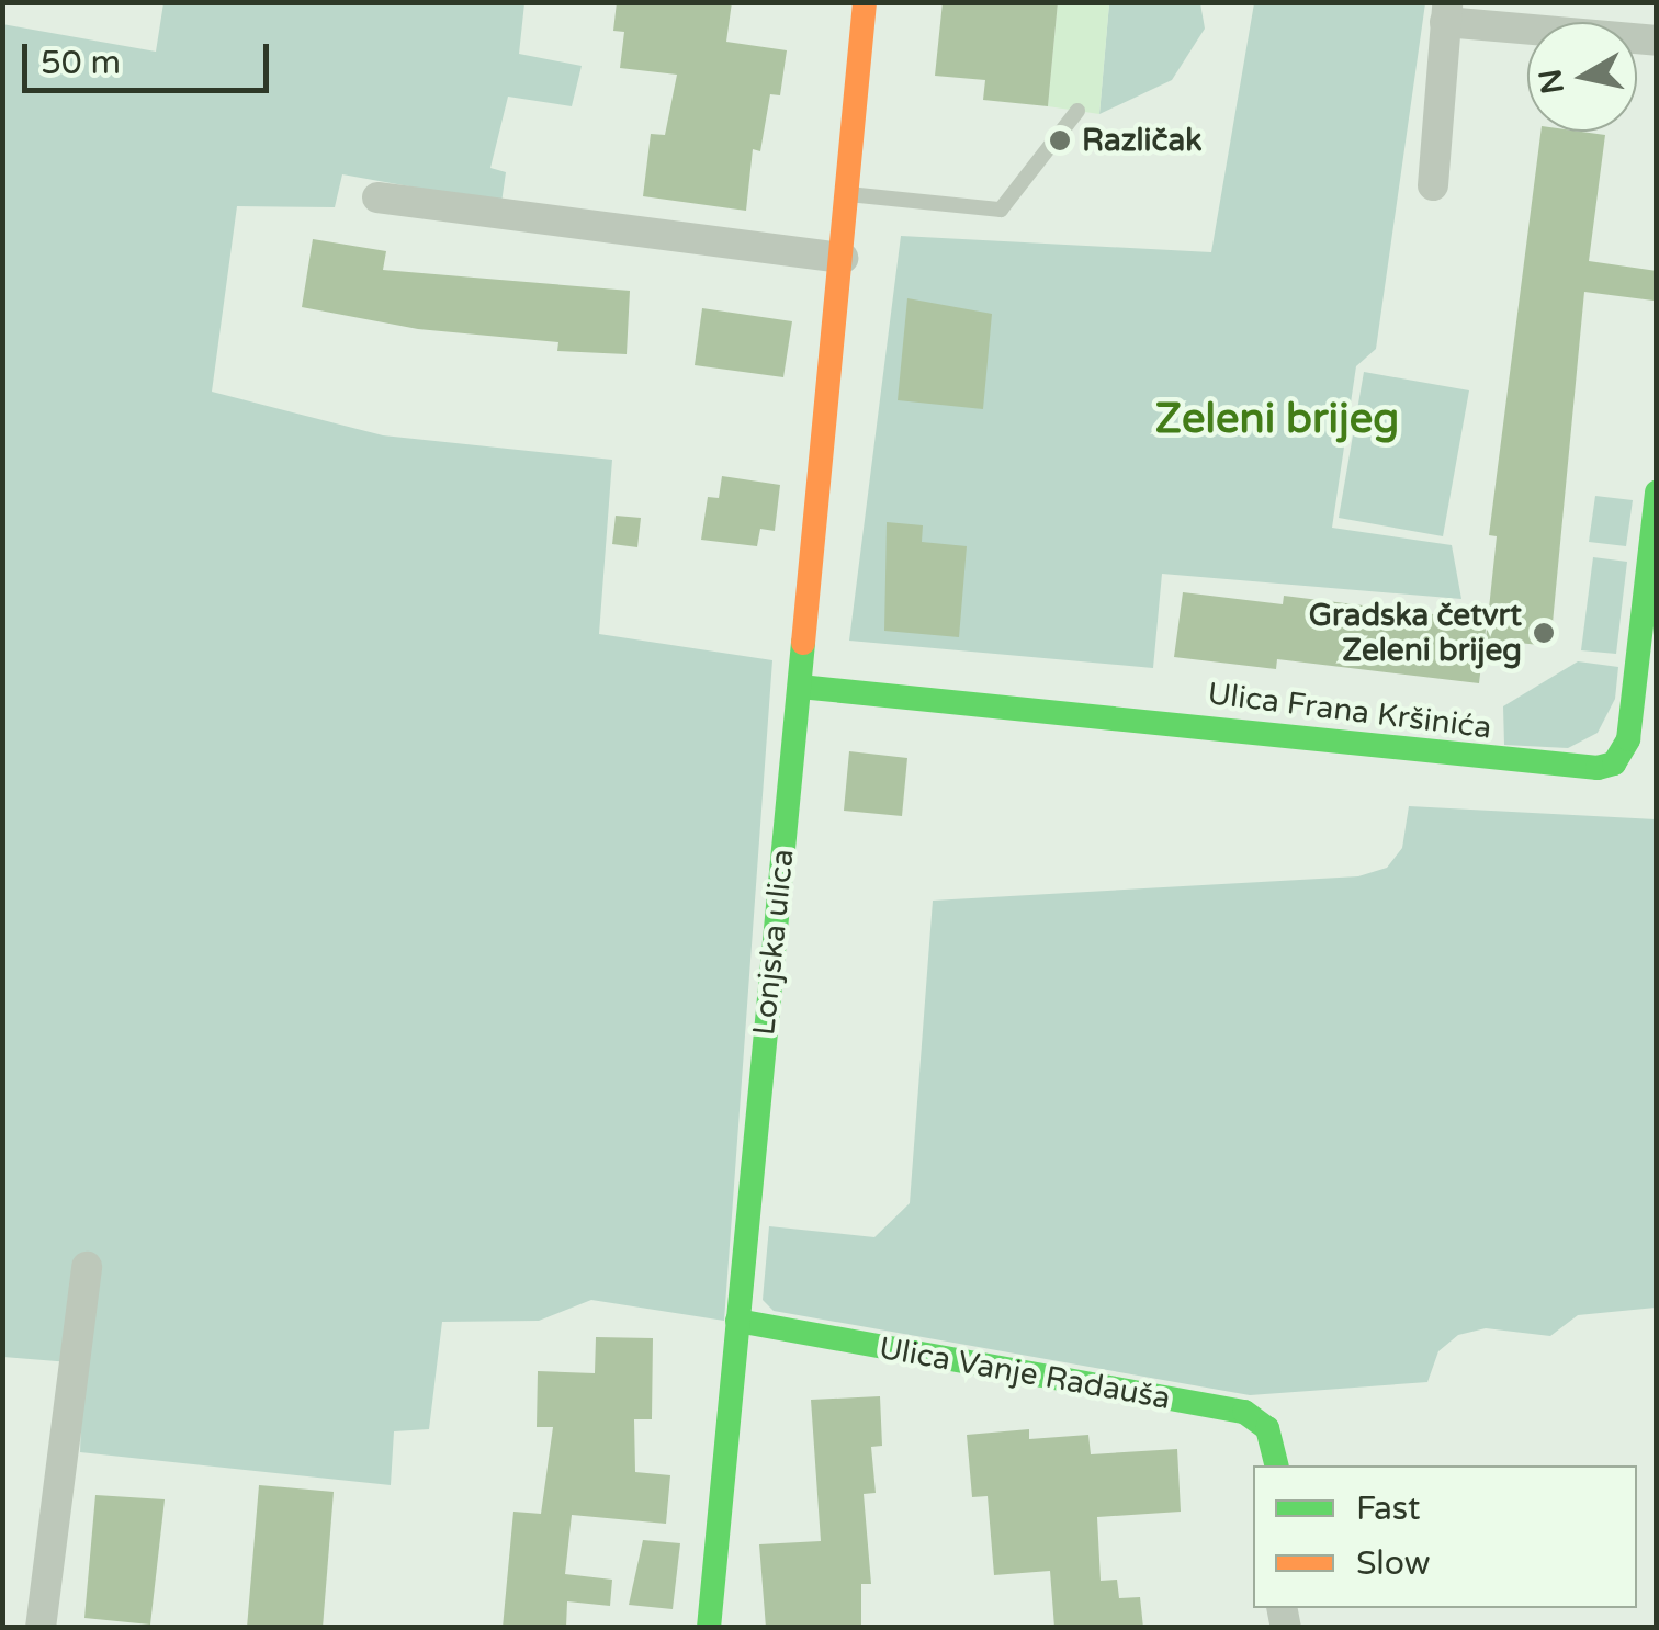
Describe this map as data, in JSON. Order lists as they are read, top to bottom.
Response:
{
  "streets": {
    "street": ["Ulica Frana Kršinića", "Lonjska ulica", "Ulica Vanje Radauša"]
  },
  "crossings": [
    ["Ulica Frana Kršinića", "Lonjska ulica"],
    ["Lonjska ulica", "Ulica Vanje Radauša"]
  ],
  "districts": ["Zeleni brijeg"],
  "places": ["Različak", "Gradska četvrt Zeleni brijeg"],
  "legend": ["Fast", "Slow"],
  "scale_bar": "50 m",
  "north": "left"
}
